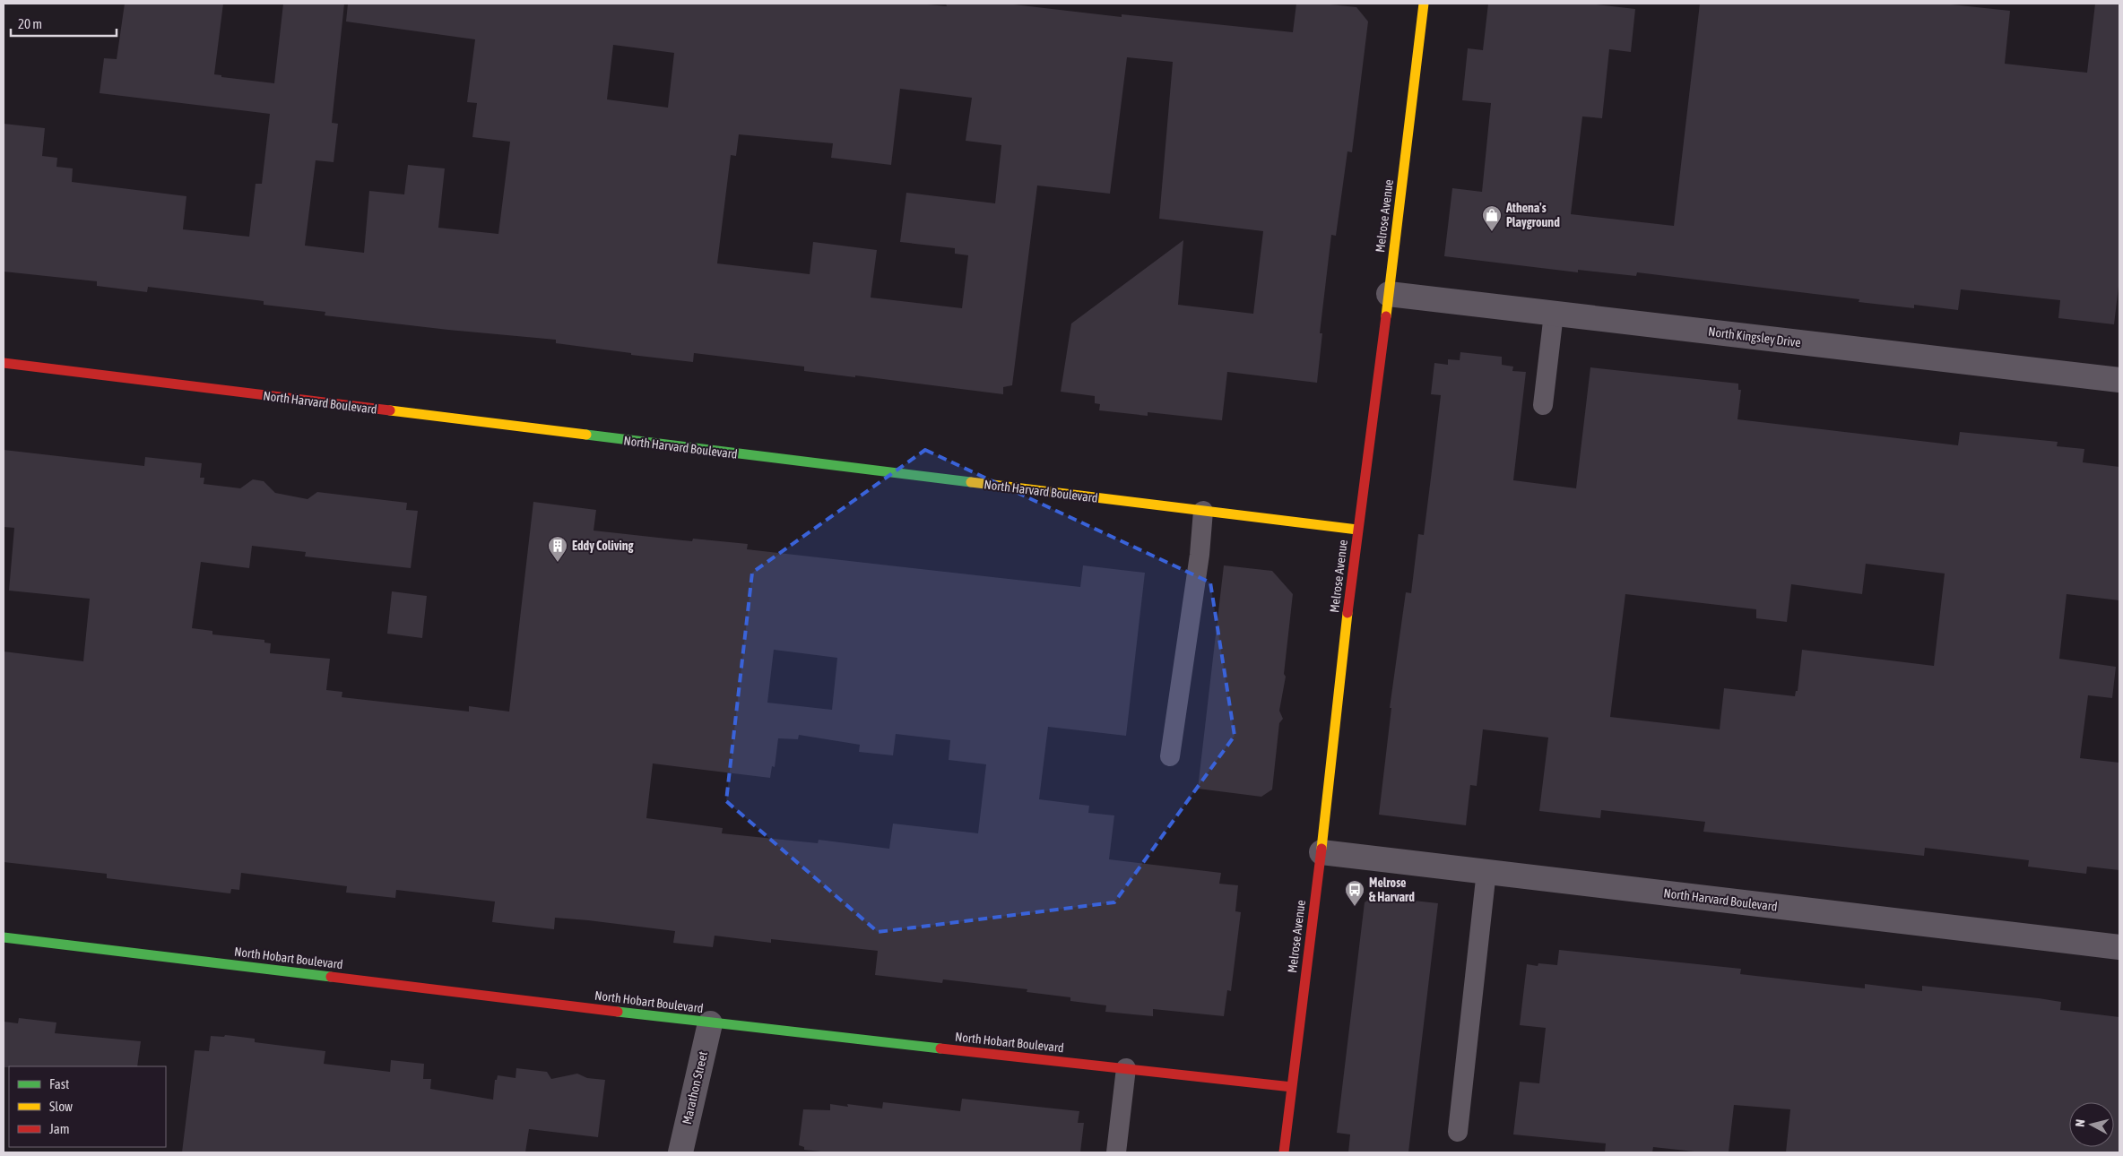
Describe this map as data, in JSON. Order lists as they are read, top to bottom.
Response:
{
  "streets": {
    "street": [
      "Melrose Avenue",
      "North Kingsley Drive",
      "North Harvard Boulevard",
      "North Hobart Boulevard",
      "Marathon Street"
    ]
  },
  "crossings": [
    ["Melrose Avenue", "North Kingsley Drive"],
    ["Melrose Avenue", "North Harvard Boulevard"],
    ["Melrose Avenue", "North Hobart Boulevard"],
    ["North Hobart Boulevard", "Marathon Street"]
  ],
  "places": {
    "shop": ["Athena's Playground"],
    "building": ["Eddy Coliving"],
    "bus stop": ["Melrose & Harvard"]
  },
  "legend": ["Fast", "Slow", "Jam"],
  "scale_bar": "20 m",
  "north": "left"
}
